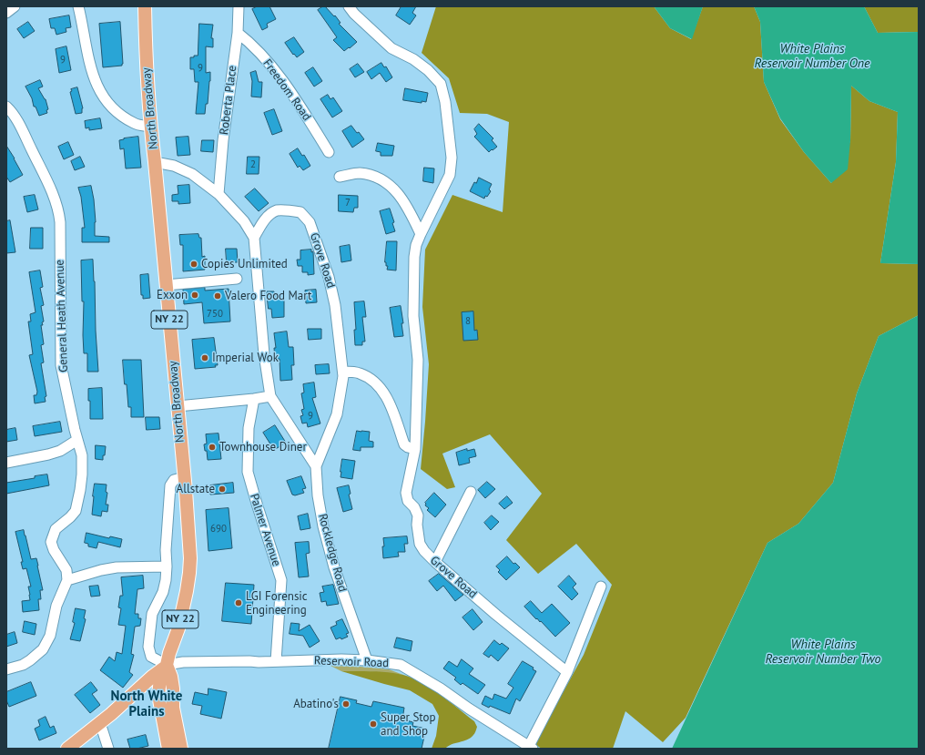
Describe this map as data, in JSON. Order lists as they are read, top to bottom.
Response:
{
  "streets": {
    "main road": ["North Broadway", "NY 22"],
    "street": [
      "Freedom Road",
      "Roberta Place",
      "Grove Road",
      "General Heath Avenue",
      "Palmer Avenue",
      "Rockledge Road",
      "Reservoir Road"
    ]
  },
  "crossings": [
    ["Freedom Road", "Roberta Place"],
    ["North Broadway", "Reservoir Road"],
    ["Grove Road", "Rockledge Road"],
    ["Palmer Avenue", "Reservoir Road"],
    ["Rockledge Road", "Reservoir Road"]
  ],
  "districts": ["North White Plains"],
  "water": ["White Plains Reservoir Number One", "White Plains Reservoir Number Two"],
  "places": [
    "Copies Unlimited",
    "Exxon",
    "Valero Food Mart",
    "Imperial Wok",
    "Townhouse Diner",
    "Allstate",
    "LGI Forensic Engineering",
    "Abatino's",
    "Super Stop and Shop"
  ],
  "house_numbers": [
    "9",
    "9",
    "2",
    "7",
    "750",
    "8",
    "9",
    "690"
  ]
}
